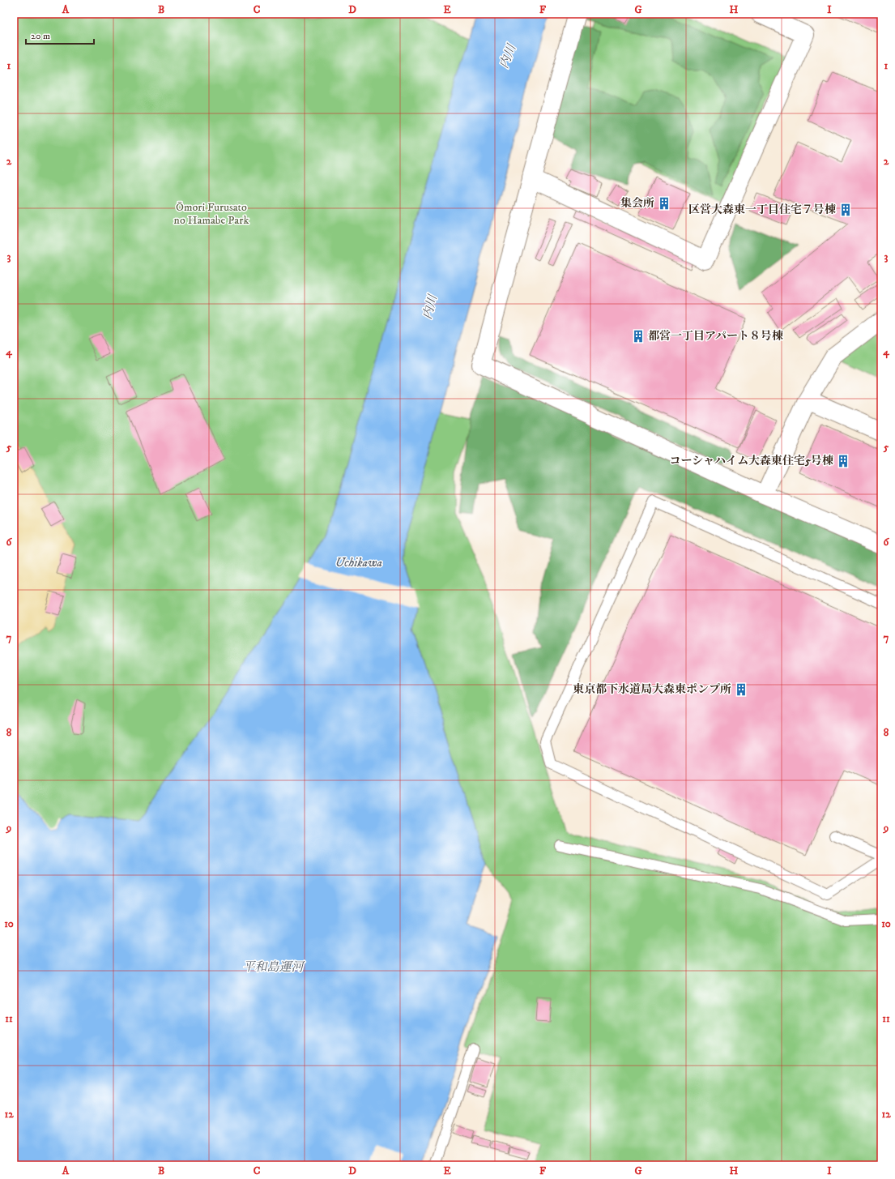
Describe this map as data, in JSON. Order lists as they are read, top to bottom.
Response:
{
  "water": ["内川", "Uchikawa", "平和島運河"],
  "parks": ["Ōmori Furusato no Hamabe Park"],
  "places": {
    "building": [
      "集会所",
      "区営大森東一丁目住宅７号棟",
      "都営一丁目アパート８号棟",
      "コーシャハイム大森東住宅5号棟",
      "東京都下水道局大森東ポンプ所"
    ]
  },
  "scale_bar": "20 m",
  "grid": {
    "columns": [
      "A",
      "B",
      "C",
      "D",
      "E",
      "F",
      "G",
      "H",
      "I"
    ],
    "rows": [
      "1",
      "2",
      "3",
      "4",
      "5",
      "6",
      "7",
      "8",
      "9",
      "10",
      "11",
      "12"
    ]
  }
}
